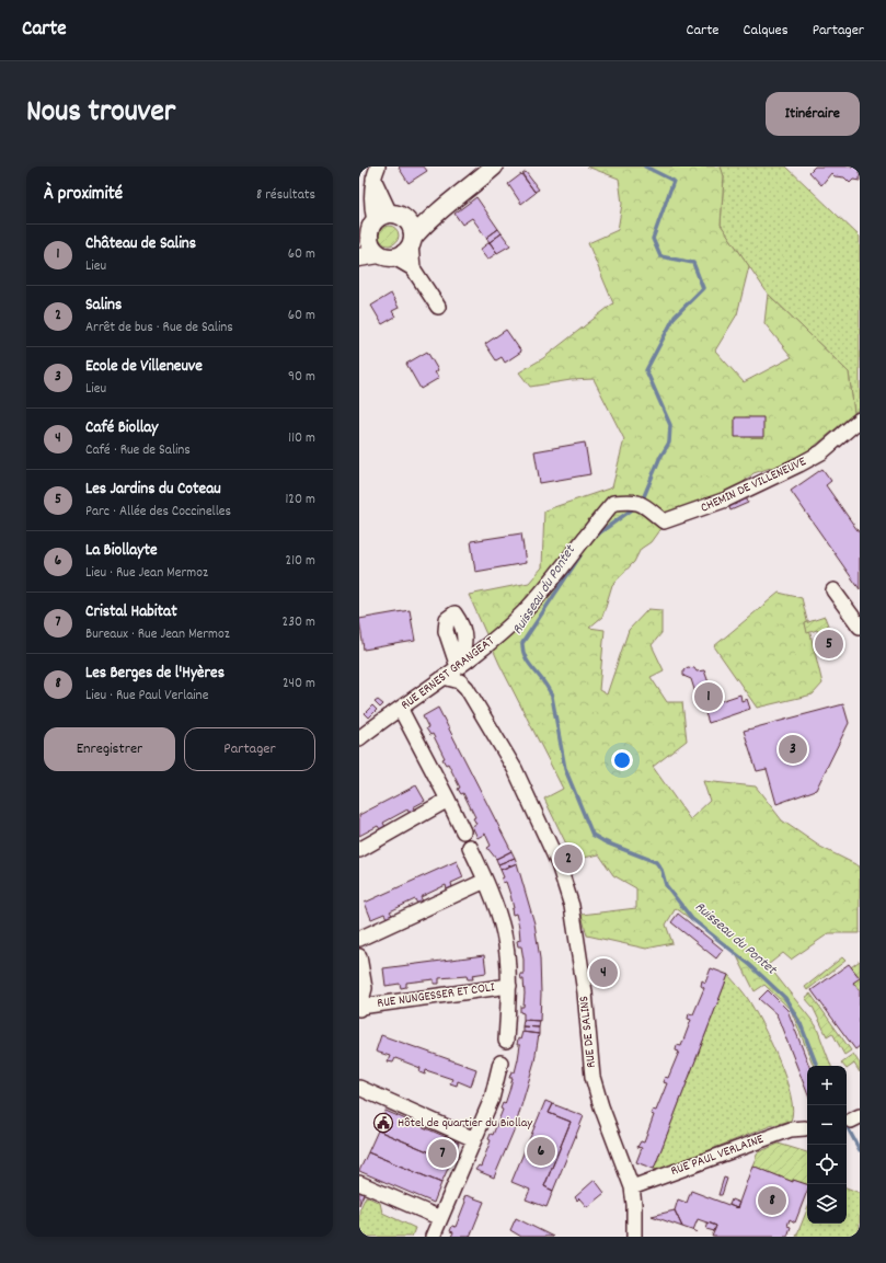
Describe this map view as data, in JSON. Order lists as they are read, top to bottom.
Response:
{
  "streets": {
    "street": [
      "CHEMIN DE VILLENEUVE",
      "RUE ERNEST GRANGEAT",
      "RUE NUNGESSER ET COLI",
      "RUE DE SALINS",
      "RUE PAUL VERLAINE"
    ]
  },
  "crossings": [
    ["CHEMIN DE VILLENEUVE", "RUE ERNEST GRANGEAT"],
    ["RUE ERNEST GRANGEAT", "RUE DE SALINS"],
    ["RUE DE SALINS", "RUE PAUL VERLAINE"]
  ],
  "water": ["Ruisseau du Pontet"],
  "places": {
    "public building": ["Hôtel de quartier du Biollay"]
  },
  "page": {
    "header": "Carte",
    "nav": ["Carte", "Calques", "Partager"],
    "title": "Nous trouver",
    "buttons": [
      "Itinéraire",
      ["Enregistrer", "Partager"]
    ],
    "heading": ["À proximité", "8 résultats"],
    "list": [
      {
        "mark": "1",
        "name": "Château de Salins",
        "note": "Lieu",
        "value": "60 m"
      },
      {
        "mark": "2",
        "name": "Salins",
        "note": "Arrêt de bus · Rue de Salins",
        "value": "60 m"
      },
      {
        "mark": "3",
        "name": "Ecole de Villeneuve",
        "note": "Lieu",
        "value": "90 m"
      },
      {
        "mark": "4",
        "name": "Café Biollay",
        "note": "Café · Rue de Salins",
        "value": "110 m"
      },
      {
        "mark": "5",
        "name": "Les Jardins du Coteau",
        "note": "Parc · Allée des Coccinelles",
        "value": "120 m"
      },
      {
        "mark": "6",
        "name": "La Biollayte",
        "note": "Lieu · Rue Jean Mermoz",
        "value": "210 m"
      },
      {
        "mark": "7",
        "name": "Cristal Habitat",
        "note": "Bureaux · Rue Jean Mermoz",
        "value": "230 m"
      },
      {
        "mark": "8",
        "name": "Les Berges de l'Hyères",
        "note": "Lieu · Rue Paul Verlaine",
        "value": "240 m"
      }
    ],
    "pins": [
      "5",
      "1",
      "3",
      "2",
      "4",
      "6",
      "7",
      "8"
    ],
    "map_buttons": ["+", "−"]
  }
}
